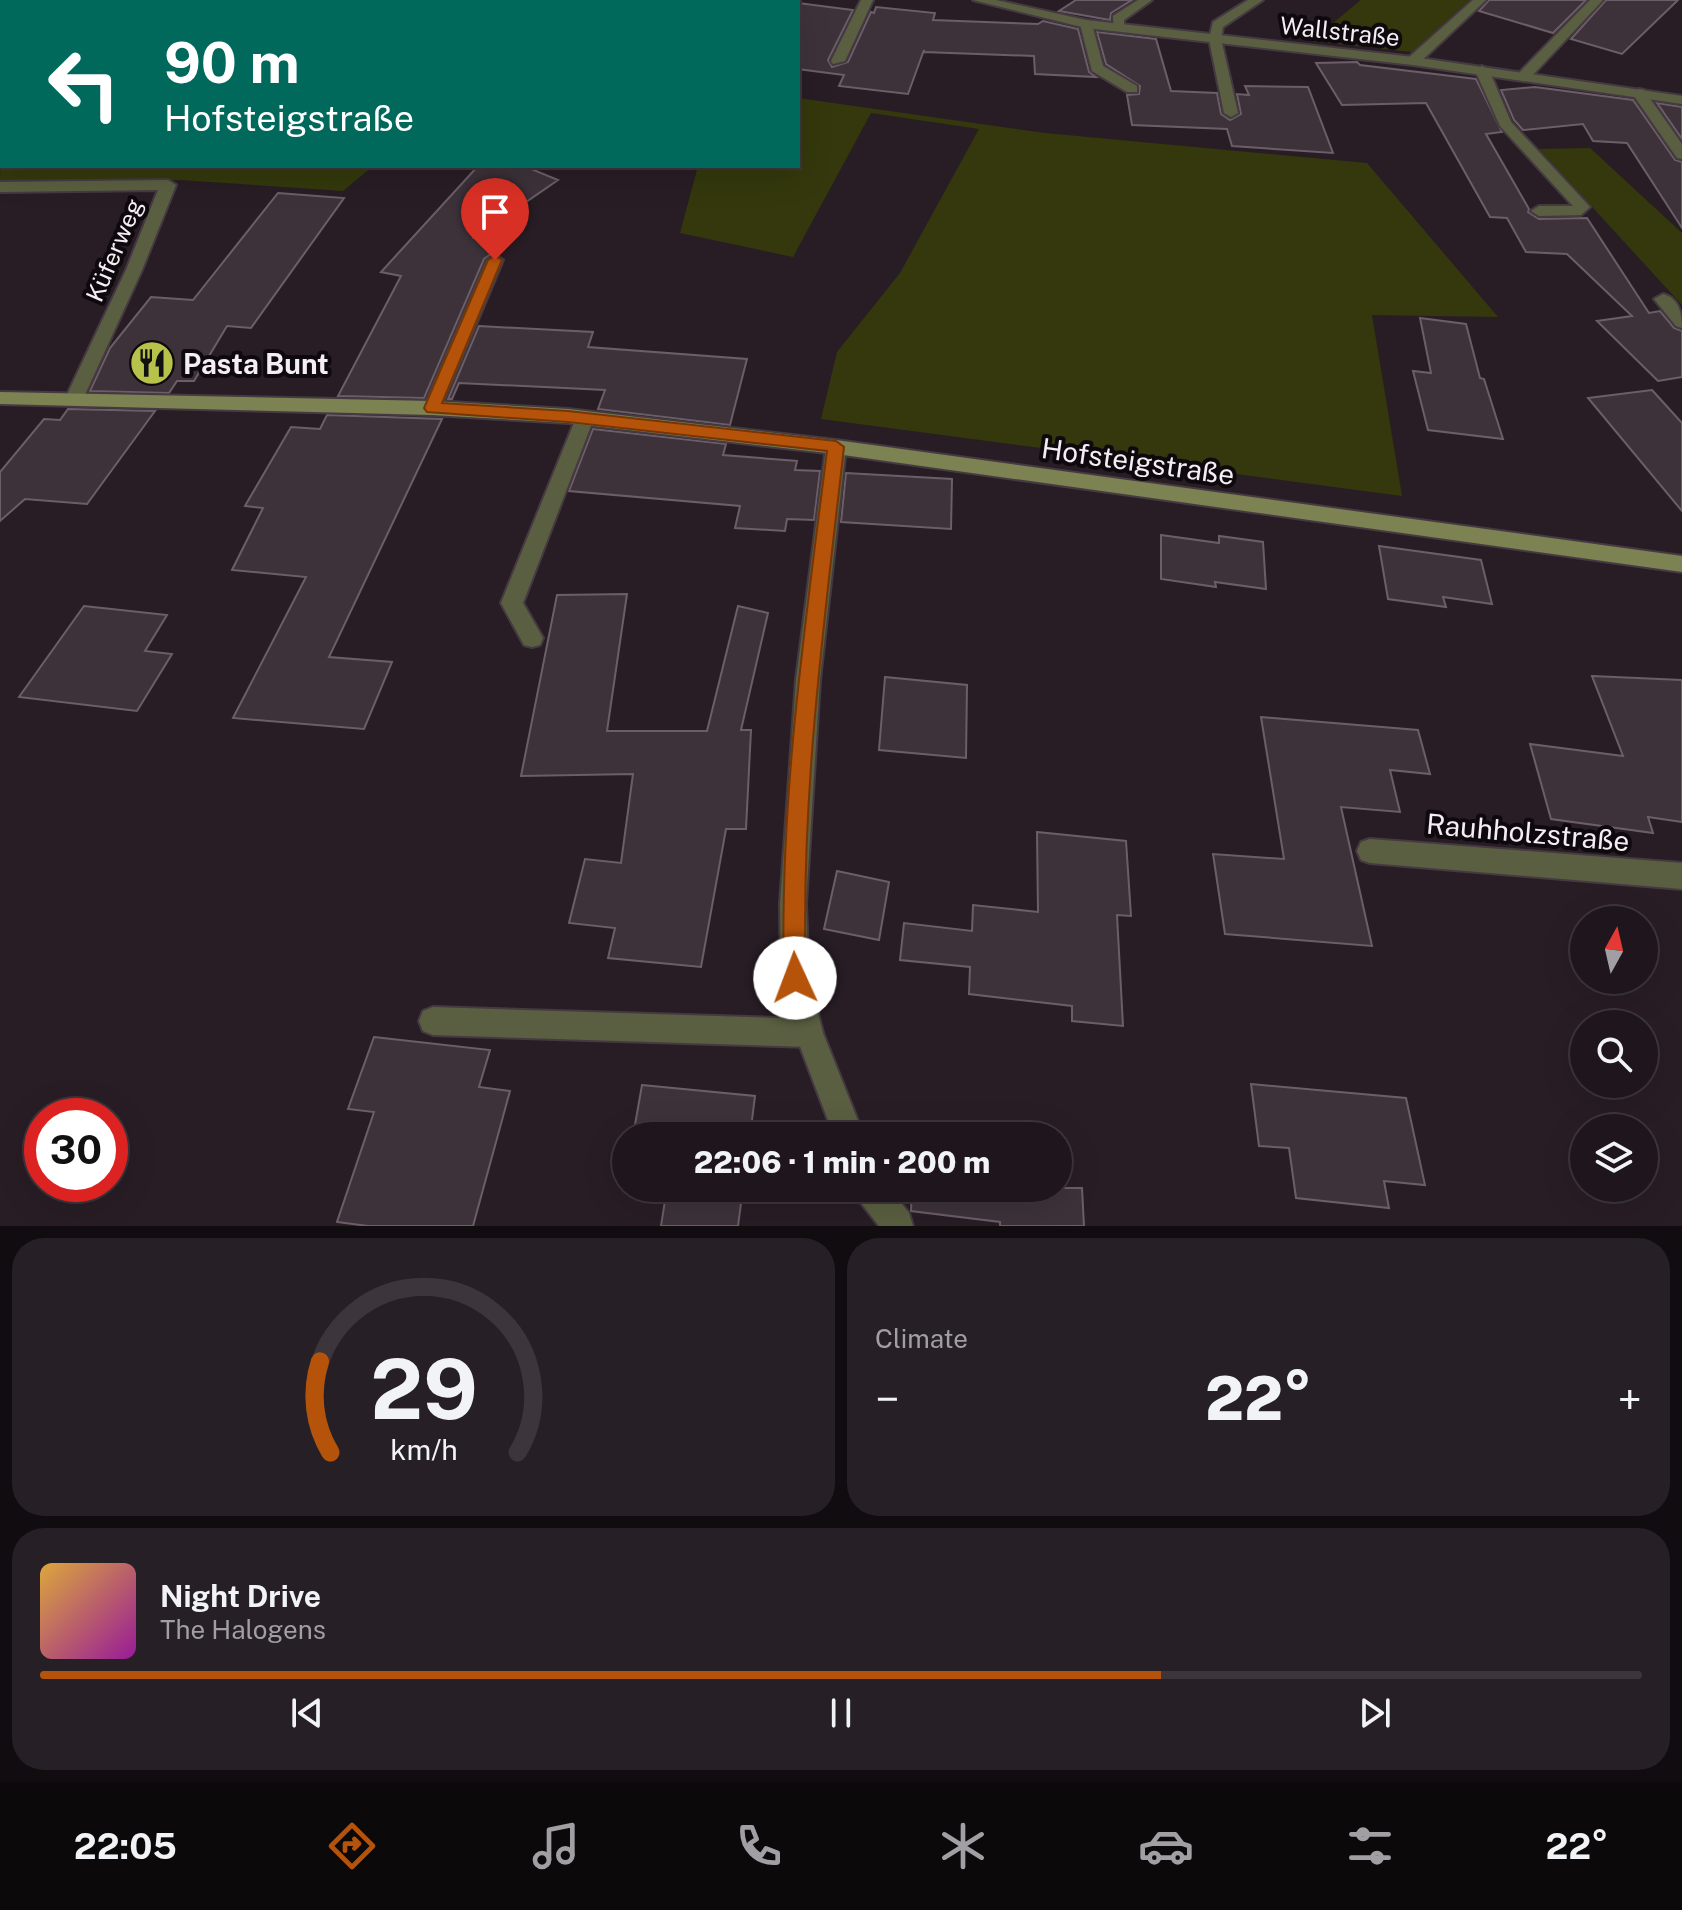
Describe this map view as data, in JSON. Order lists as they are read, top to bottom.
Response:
{
  "streets": {
    "main road": ["Hofsteigstraße"],
    "street": ["Wallstraße", "Küferweg", "Rauhholzstraße"]
  },
  "crossings": [
    ["Küferweg", "Hofsteigstraße"]
  ],
  "places": {
    "restaurant": ["Pasta Bunt"]
  },
  "north": "top",
  "page": {
    "turn": ["90 m", "Hofsteigstraße"],
    "limit": "30",
    "trip": "22:06 · 1 min · 200 m",
    "tile": "Climate",
    "heat": ["−", "22°", "+"],
    "song": ["Night Drive", "The Halogens"],
    "tabs": ["22:05", "22°"],
    "gauge": ["29", "km/h"]
  }
}
